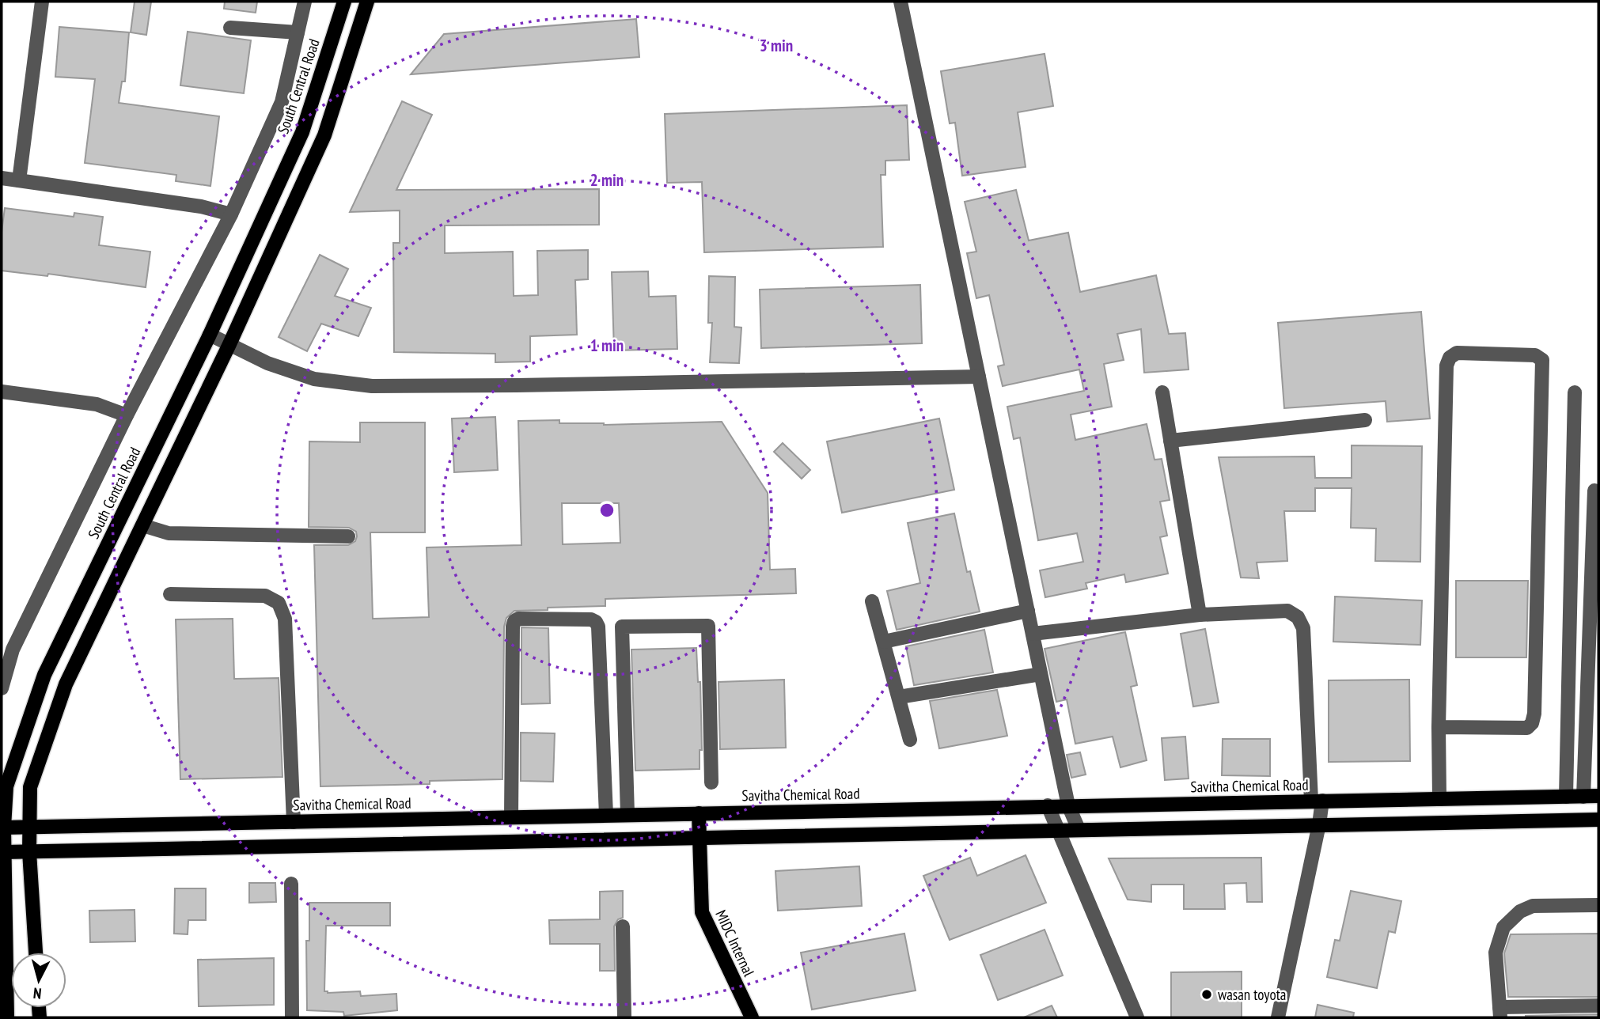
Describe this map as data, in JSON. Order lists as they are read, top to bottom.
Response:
{
  "streets": {
    "main road": ["South Central Road", "Savitha Chemical Road", "MIDC Internal"]
  },
  "crossings": [
    ["South Central Road", "Savitha Chemical Road"],
    ["Savitha Chemical Road", "MIDC Internal"]
  ],
  "places": ["wasan toyota"],
  "north": "bottom",
  "rings": ["3 min", "2 min", "1 min"]
}
